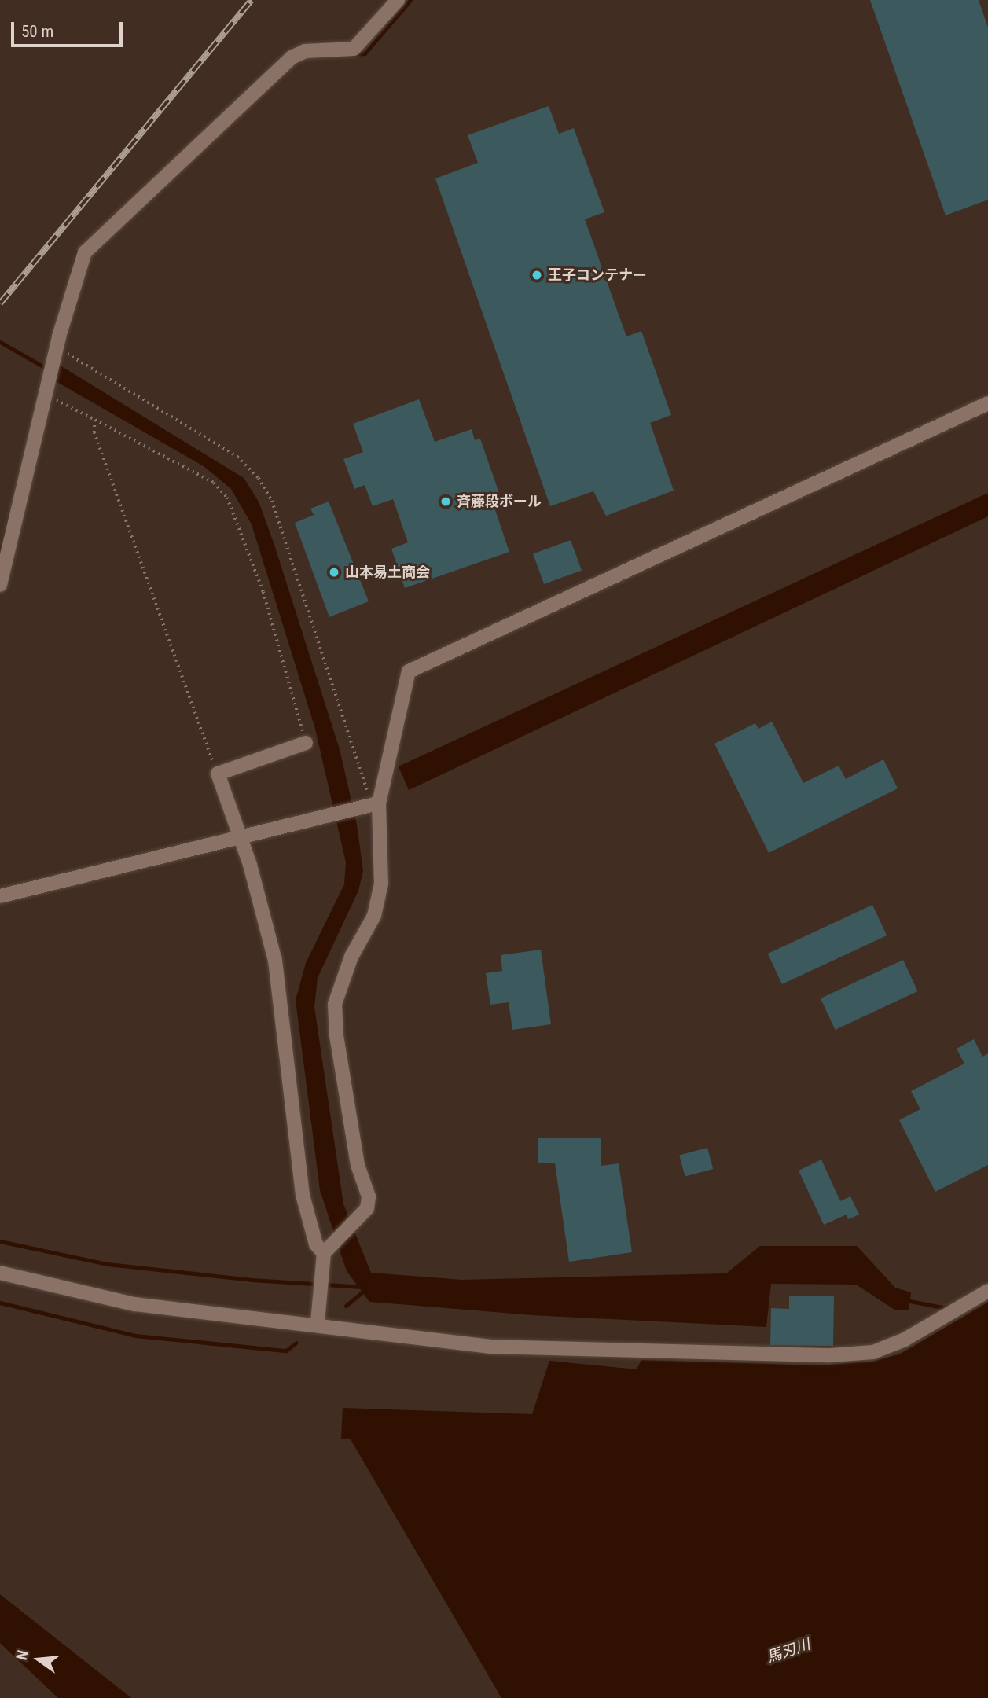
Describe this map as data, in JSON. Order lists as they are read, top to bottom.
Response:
{
  "water": ["馬刃川"],
  "places": ["王子コンテナー", "斉藤段ボール", "山本易土商会"],
  "scale_bar": "50 m",
  "north": "left"
}
